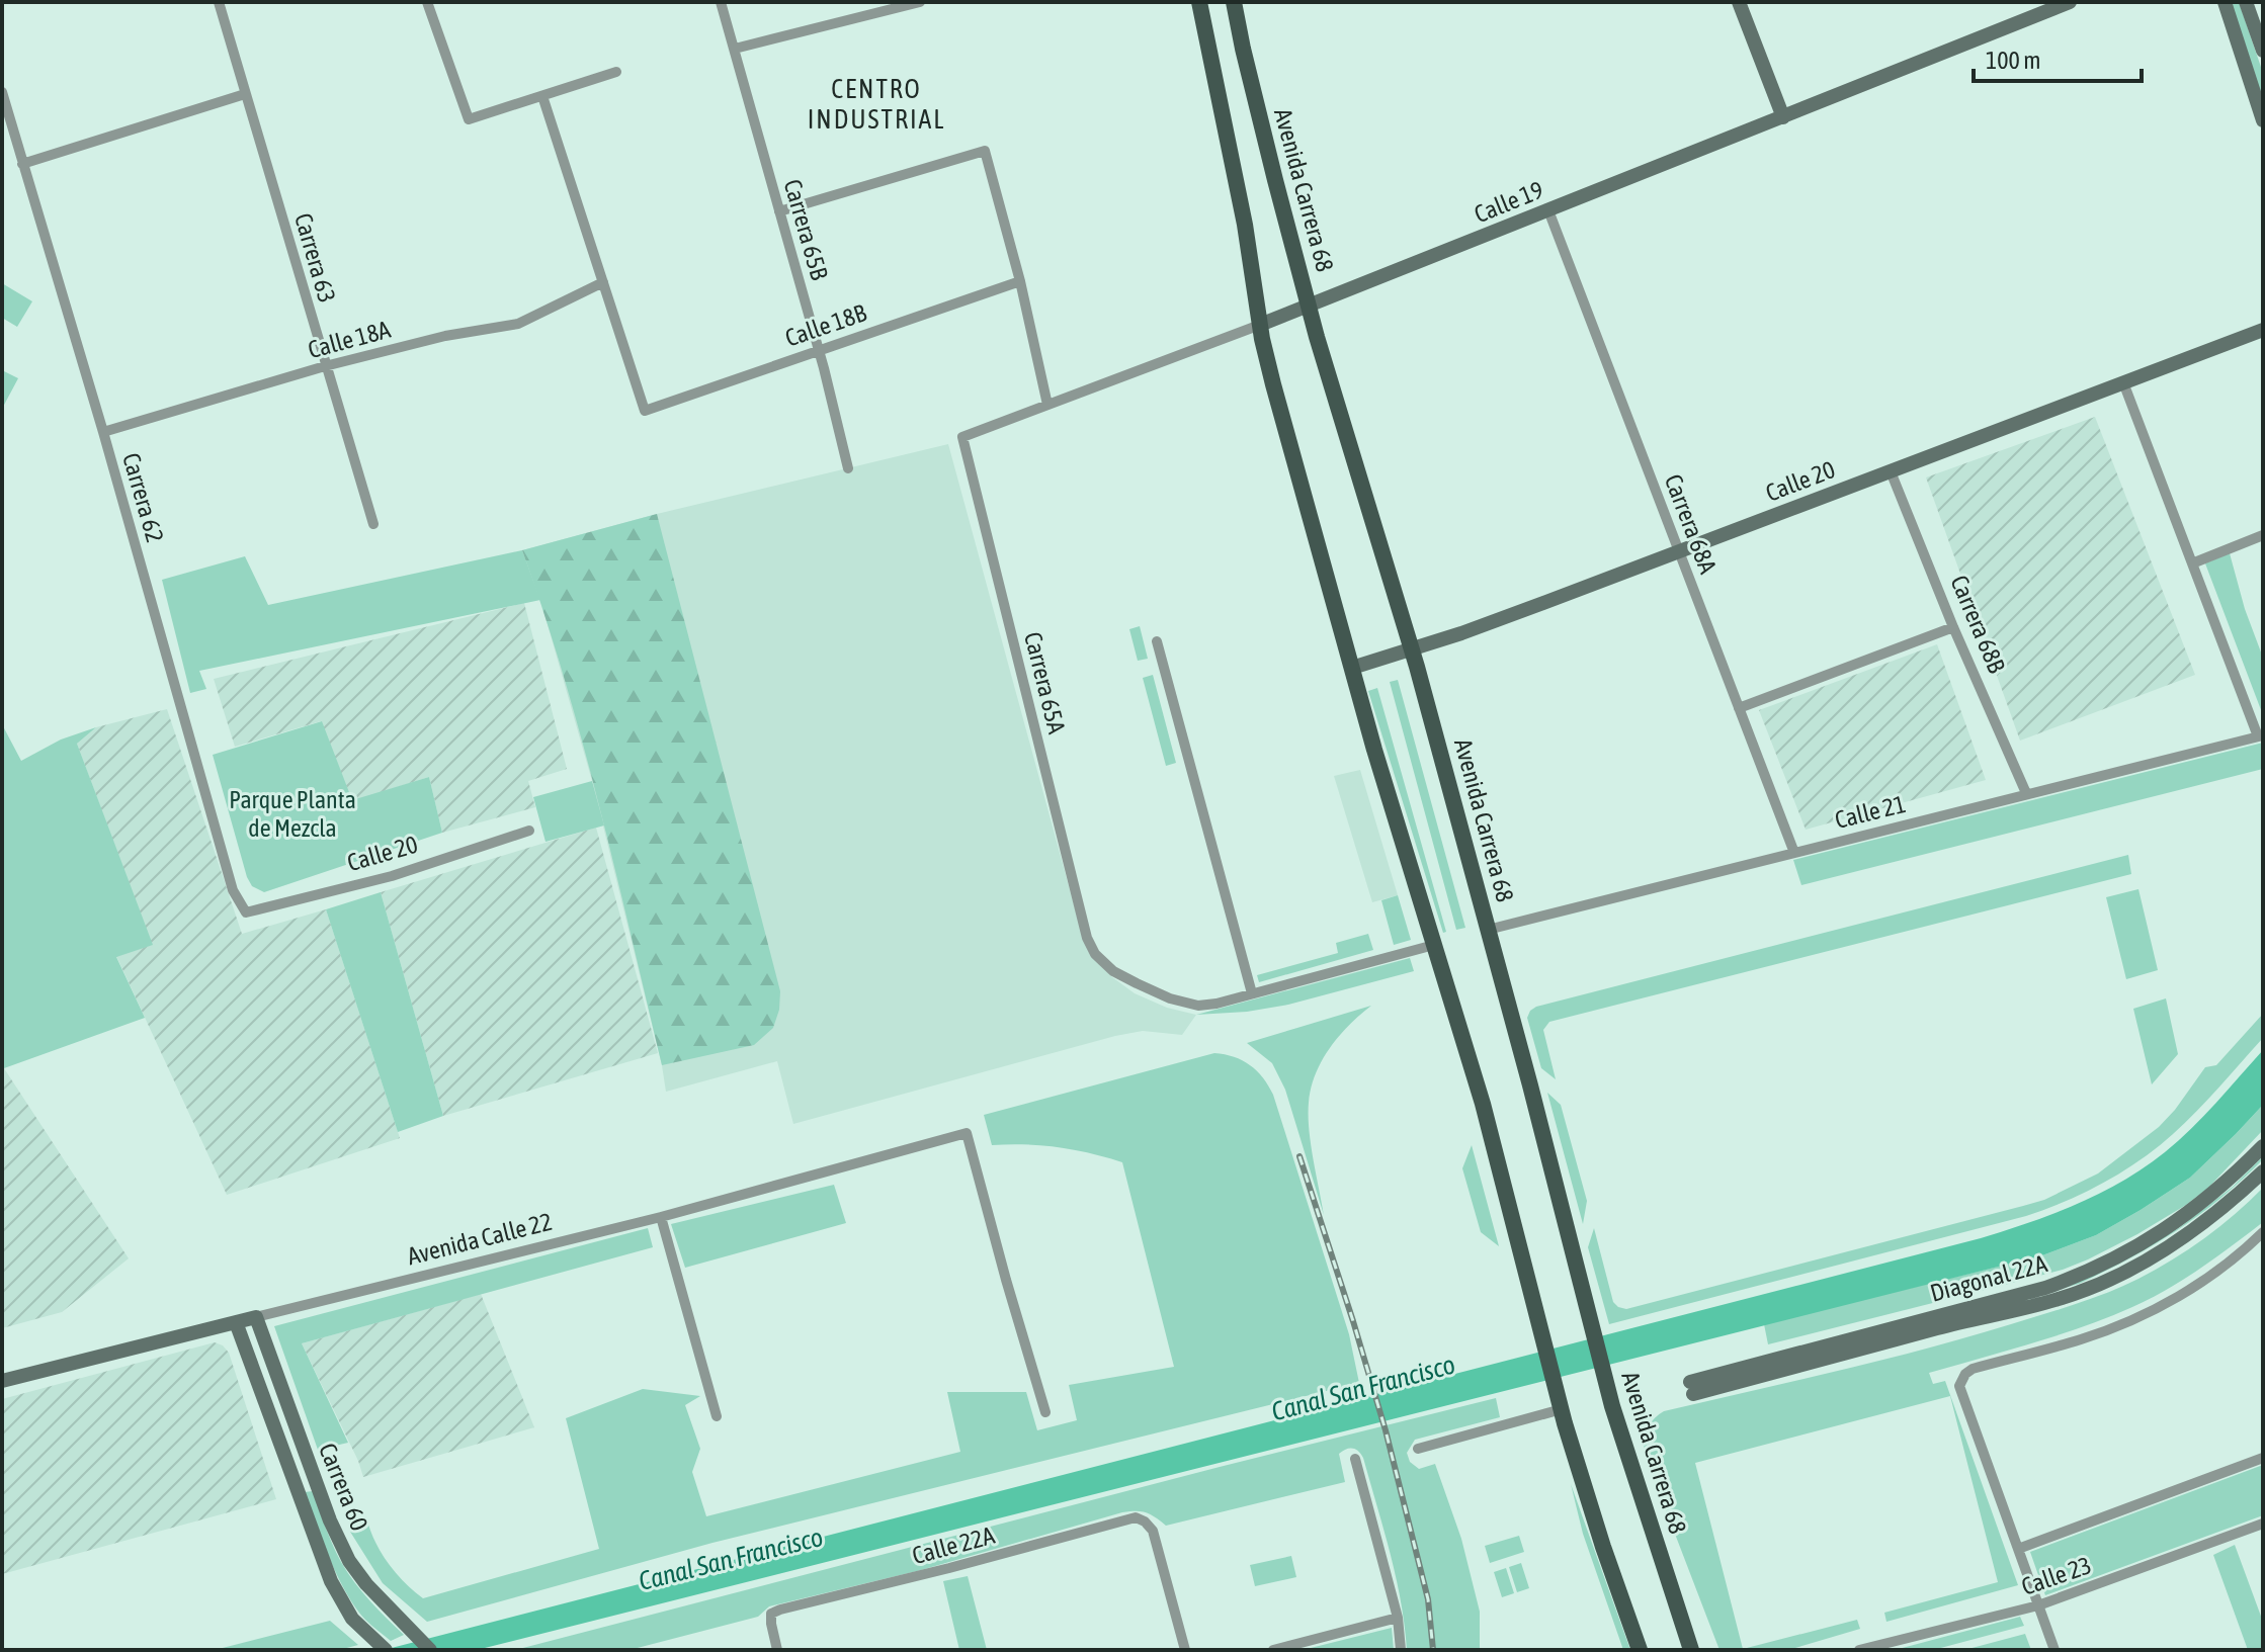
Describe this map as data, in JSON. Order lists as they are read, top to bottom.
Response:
{
  "streets": {
    "main road": ["Avenida Carrera 68"],
    "street": [
      "Calle 19",
      "Carrera 65B",
      "Carrera 63",
      "Calle 18B",
      "Calle 18A",
      "Calle 20",
      "Carrera 62",
      "Carrera 68A",
      "Carrera 68B",
      "Carrera 65A",
      "Calle 21",
      "Avenida Calle 22",
      "Diagonal 22A",
      "Carrera 60",
      "Calle 22A",
      "Calle 23"
    ]
  },
  "crossings": [
    ["Avenida Carrera 68", "Calle 19"],
    ["Avenida Carrera 68", "Calle 20"],
    ["Avenida Carrera 68", "Calle 21"],
    ["Calle 19", "Carrera 68A"],
    ["Calle 19", "Carrera 65A"],
    ["Carrera 65B", "Calle 18B"],
    ["Carrera 63", "Calle 18A"],
    ["Calle 18B", "Calle 18A"],
    ["Calle 18A", "Carrera 62"],
    ["Calle 20", "Carrera 62"],
    ["Calle 20", "Carrera 68A"],
    ["Calle 20", "Carrera 68B"],
    ["Carrera 68A", "Calle 21"],
    ["Carrera 68B", "Calle 21"],
    ["Avenida Calle 22", "Carrera 60"]
  ],
  "districts": ["CENTRO INDUSTRIAL"],
  "water": ["Canal San Francisco"],
  "parks": ["Parque Planta de Mezcla"],
  "scale_bar": "100 m"
}
